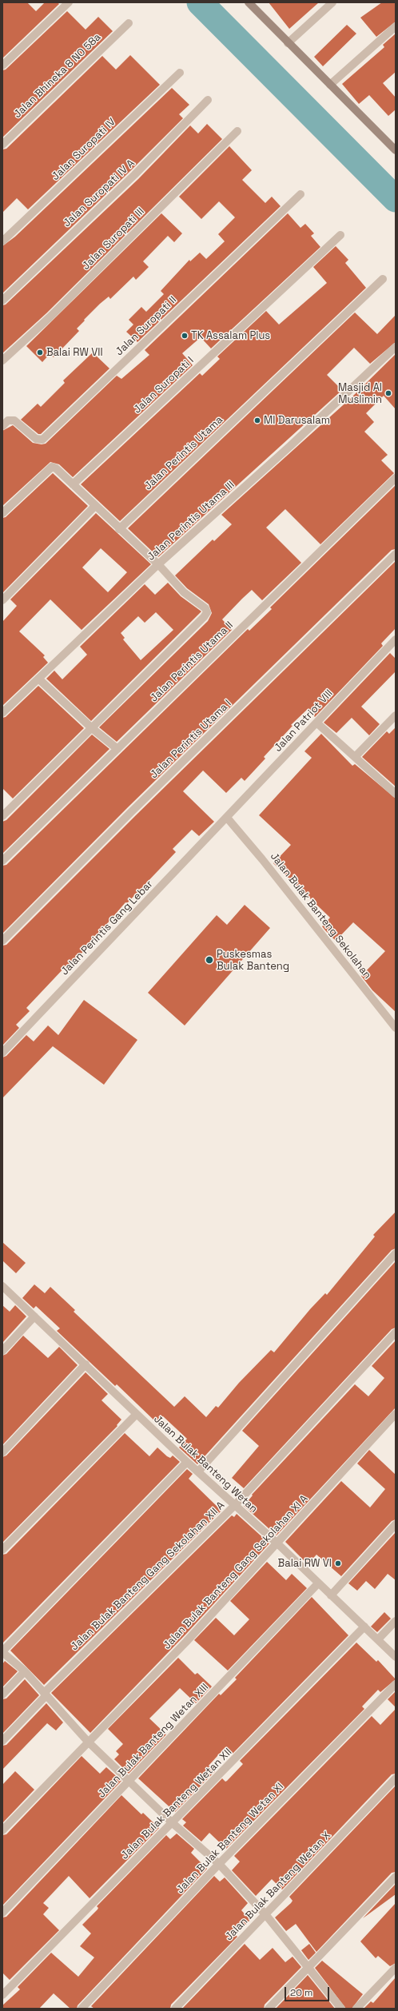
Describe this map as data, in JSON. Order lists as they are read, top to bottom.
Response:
{
  "streets": {
    "street": [
      "Jalan Bhineka 8 NO 58a",
      "Jalan Suropati IV",
      "Jalan Suropati IV A",
      "Jalan Suropati III",
      "Jalan Suropati II",
      "Jalan Suropati I",
      "Jalan Perintis Utama",
      "Jalan Perintis Utama III",
      "Jalan Perintis Utama II",
      "Jalan Patriot VIII",
      "Jalan Perintis Utama I",
      "Jalan Bulak Banteng Sekolahan",
      "Jalan Perintis Gang Lebar",
      "Jalan Bulak Banteng Wetan",
      "Jalan Bulak Banteng Gang Sekolahan XI A",
      "Jalan Bulak Banteng Gang Sekolahan XII A",
      "Jalan Bulak Banteng Wetan XIII",
      "Jalan Bulak Banteng Wetan XII",
      "Jalan Bulak Banteng Wetan XI",
      "Jalan Bulak Banteng Wetan X"
    ]
  },
  "crossings": [
    ["Jalan Patriot VIII", "Jalan Bulak Banteng Sekolahan"],
    ["Jalan Patriot VIII", "Jalan Perintis Gang Lebar"],
    ["Jalan Bulak Banteng Sekolahan", "Jalan Perintis Gang Lebar"],
    ["Jalan Bulak Banteng Wetan", "Jalan Bulak Banteng Gang Sekolahan XI A"],
    ["Jalan Bulak Banteng Wetan", "Jalan Bulak Banteng Gang Sekolahan XII A"],
    ["Jalan Bulak Banteng Wetan", "Jalan Bulak Banteng Wetan XIII"],
    ["Jalan Bulak Banteng Wetan", "Jalan Bulak Banteng Wetan XII"]
  ],
  "places": [
    "TK Assalam Plus",
    "Balai RW VII",
    "Masjid Al Muslimin",
    "MI Darusalam",
    "Puskesmas Bulak Banteng",
    "Balai RW VI"
  ],
  "scale_bar": "20 m"
}
